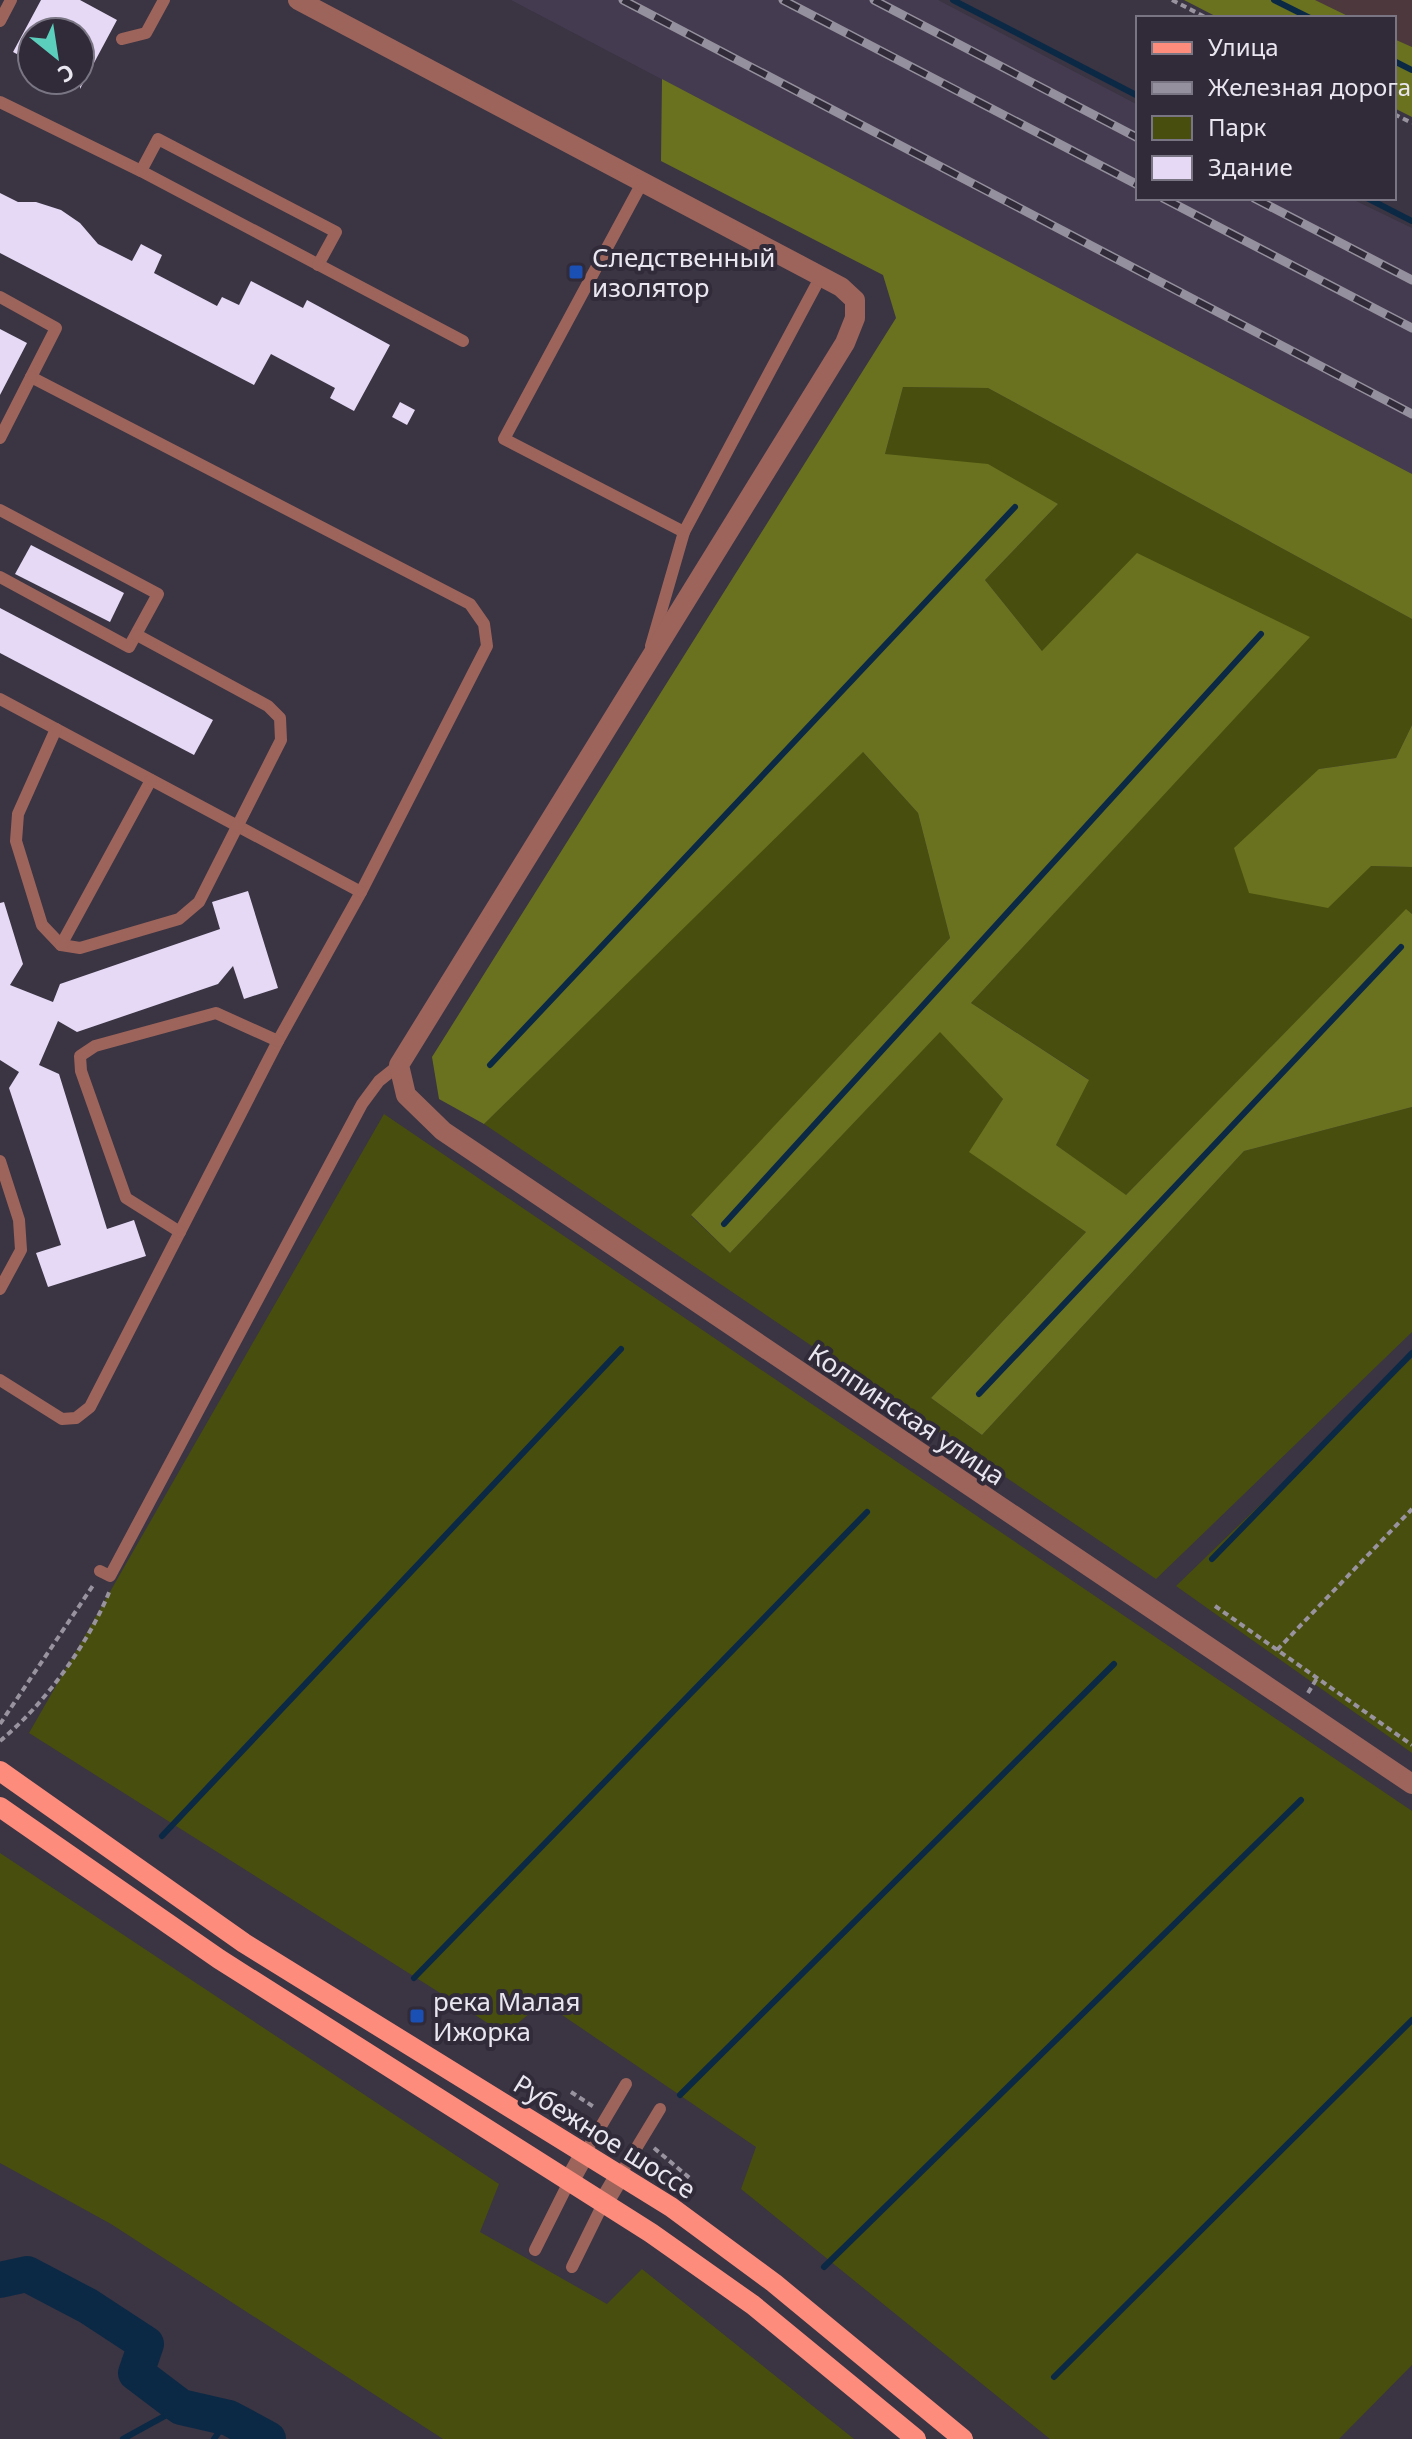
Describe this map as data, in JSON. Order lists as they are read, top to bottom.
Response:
{
  "streets": {
    "main road": ["Рубежное шоссе"],
    "street": ["Колпинская улица"]
  },
  "places": {
    "transit": ["Следственный изолятор", "река Малая Ижорка"]
  },
  "legend": [
    "Улица",
    "Железная дорога",
    "Парк",
    "Здание"
  ],
  "north": "bottom right"
}
